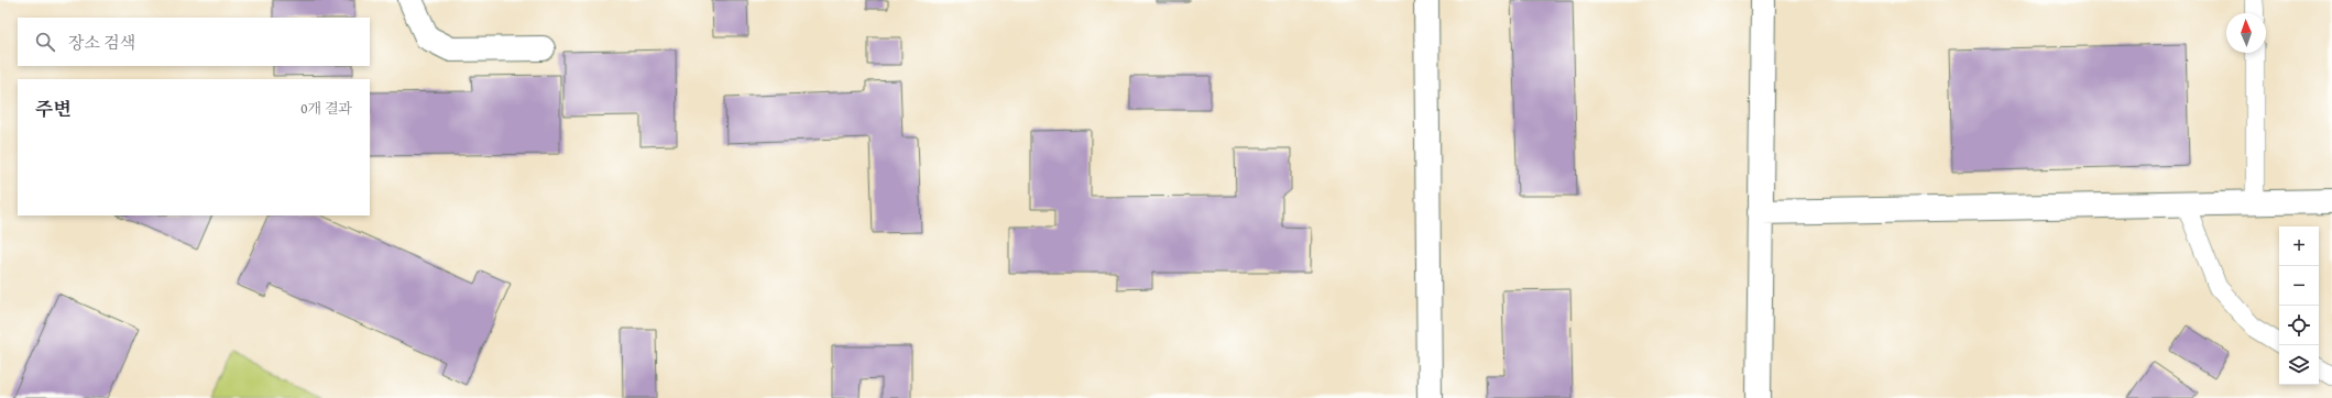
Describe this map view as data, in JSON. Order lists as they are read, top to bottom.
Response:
{
  "north": "top",
  "page": {
    "search": "장소 검색",
    "heading": ["주변", "0개 결과"],
    "map_buttons": ["+", "−"]
  }
}
